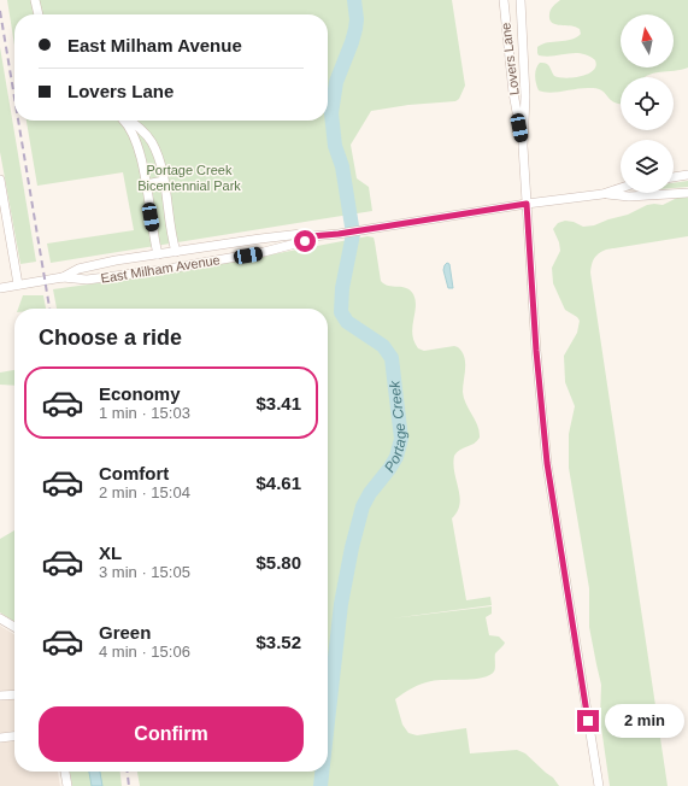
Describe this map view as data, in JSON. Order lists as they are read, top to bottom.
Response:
{
  "streets": {
    "street": ["Lovers Lane", "East Milham Avenue"]
  },
  "crossings": [
    ["Lovers Lane", "East Milham Avenue"]
  ],
  "water": ["Portage Creek"],
  "parks": ["Portage Creek Bicentennial Park"],
  "north": "top",
  "page": {
    "banner": ["East Milham Avenue", "Lovers Lane"],
    "heading": "Choose a ride",
    "list": [
      {
        "name": "Economy",
        "note": "1 min · 15:03",
        "value": "$3.41"
      },
      {
        "name": "Comfort",
        "note": "2 min · 15:04",
        "value": "$4.61"
      },
      {
        "name": "XL",
        "note": "3 min · 15:05",
        "value": "$5.80"
      },
      {
        "name": "Green",
        "note": "4 min · 15:06",
        "value": "$3.52"
      }
    ],
    "buttons": "Confirm",
    "bubble": "2 min"
  }
}
